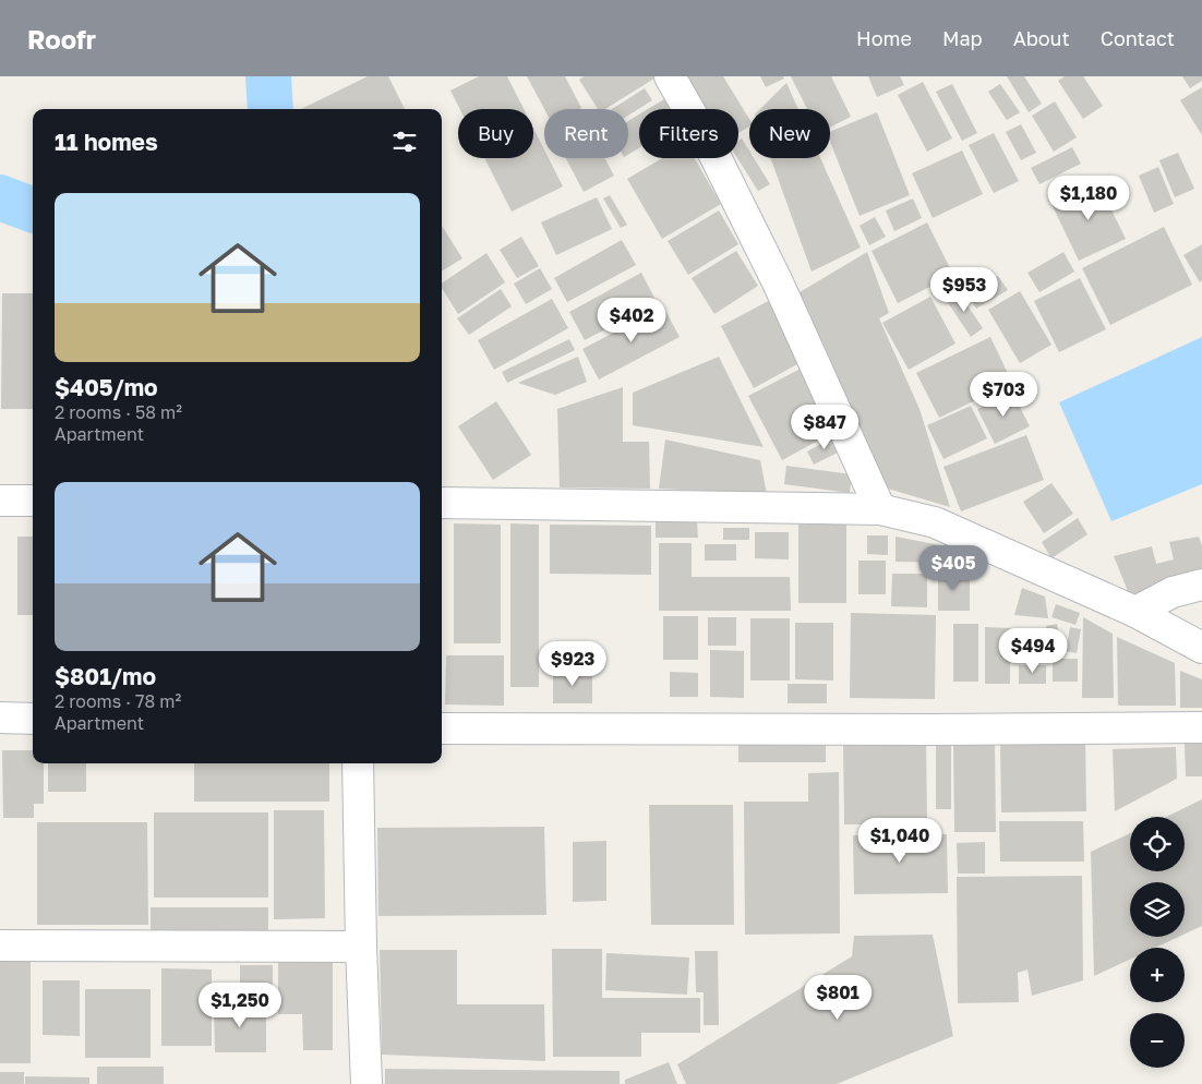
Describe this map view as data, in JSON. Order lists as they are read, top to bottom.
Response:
{
  "page": {
    "header": "Roofr",
    "nav": [
      "Home",
      "Map",
      "About",
      "Contact"
    ],
    "chip": [
      "Buy",
      "Rent",
      "Filters",
      "New"
    ],
    "heading": "11 homes",
    "list": [
      {
        "name": "$405/mo",
        "note": "2 rooms · 58 m² · Apartment"
      },
      {
        "name": "$801/mo",
        "note": "2 rooms · 78 m² · Apartment"
      }
    ],
    "price": [
      "$1,180",
      "$953",
      "$402",
      "$703",
      "$847",
      "$405",
      "$494",
      "$923",
      "$1,040",
      "$801",
      "$1,250"
    ],
    "map_buttons": ["+", "−"]
  }
}
